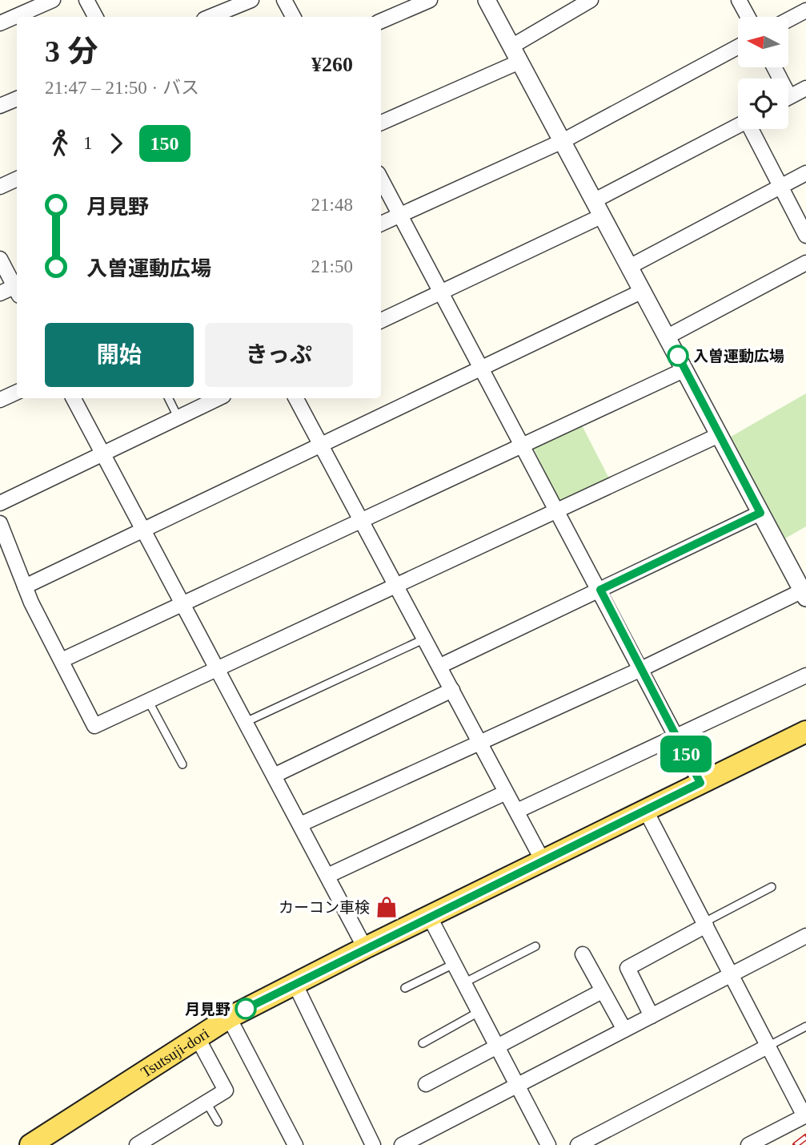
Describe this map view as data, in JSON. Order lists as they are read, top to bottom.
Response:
{
  "streets": {
    "main road": ["Tsutsuji-dori"]
  },
  "places": {
    "other": ["入曽運動広場", "月見野"],
    "shop": ["カーコン車検"]
  },
  "lines": ["bus line 150"],
  "north": "left",
  "page": {
    "on_map": "150",
    "heading": ["3 分", "21:47 – 21:50 · バス", "¥260"],
    "legs": ["1", "150"],
    "list": [
      {
        "name": "月見野",
        "value": "21:48"
      },
      {
        "name": "入曽運動広場",
        "value": "21:50"
      }
    ],
    "buttons": ["開始", "きっぷ"]
  }
}
